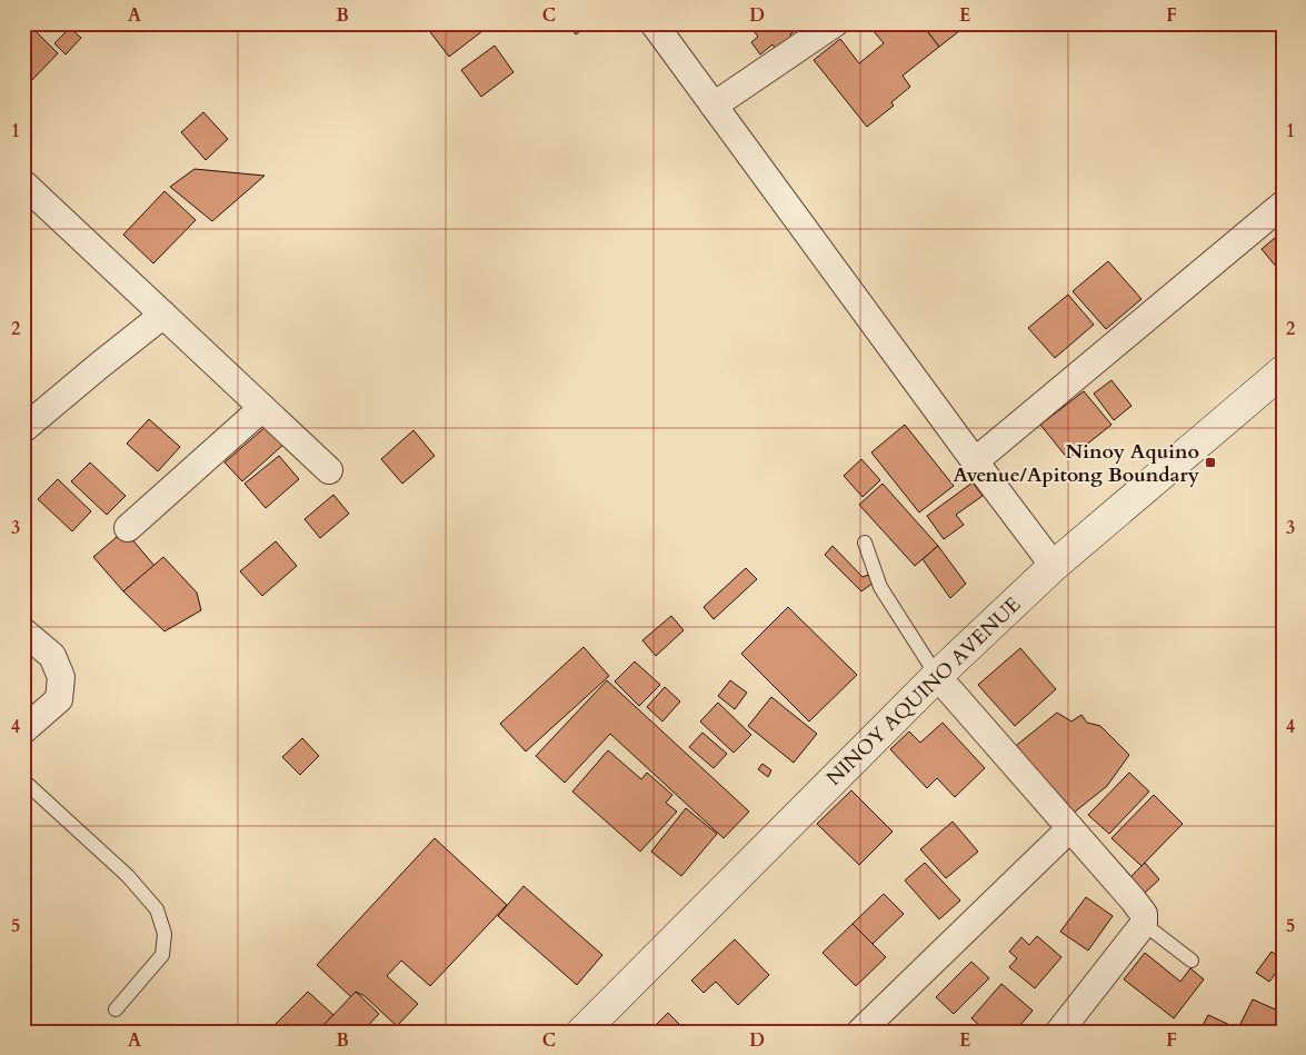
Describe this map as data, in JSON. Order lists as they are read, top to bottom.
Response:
{
  "streets": {
    "main road": ["NINOY AQUINO AVENUE"]
  },
  "places": {
    "transit": ["Ninoy Aquino Avenue/Apitong Boundary"]
  },
  "grid": {
    "columns": [
      "A",
      "B",
      "C",
      "D",
      "E",
      "F"
    ],
    "rows": [
      "1",
      "2",
      "3",
      "4",
      "5"
    ]
  }
}
